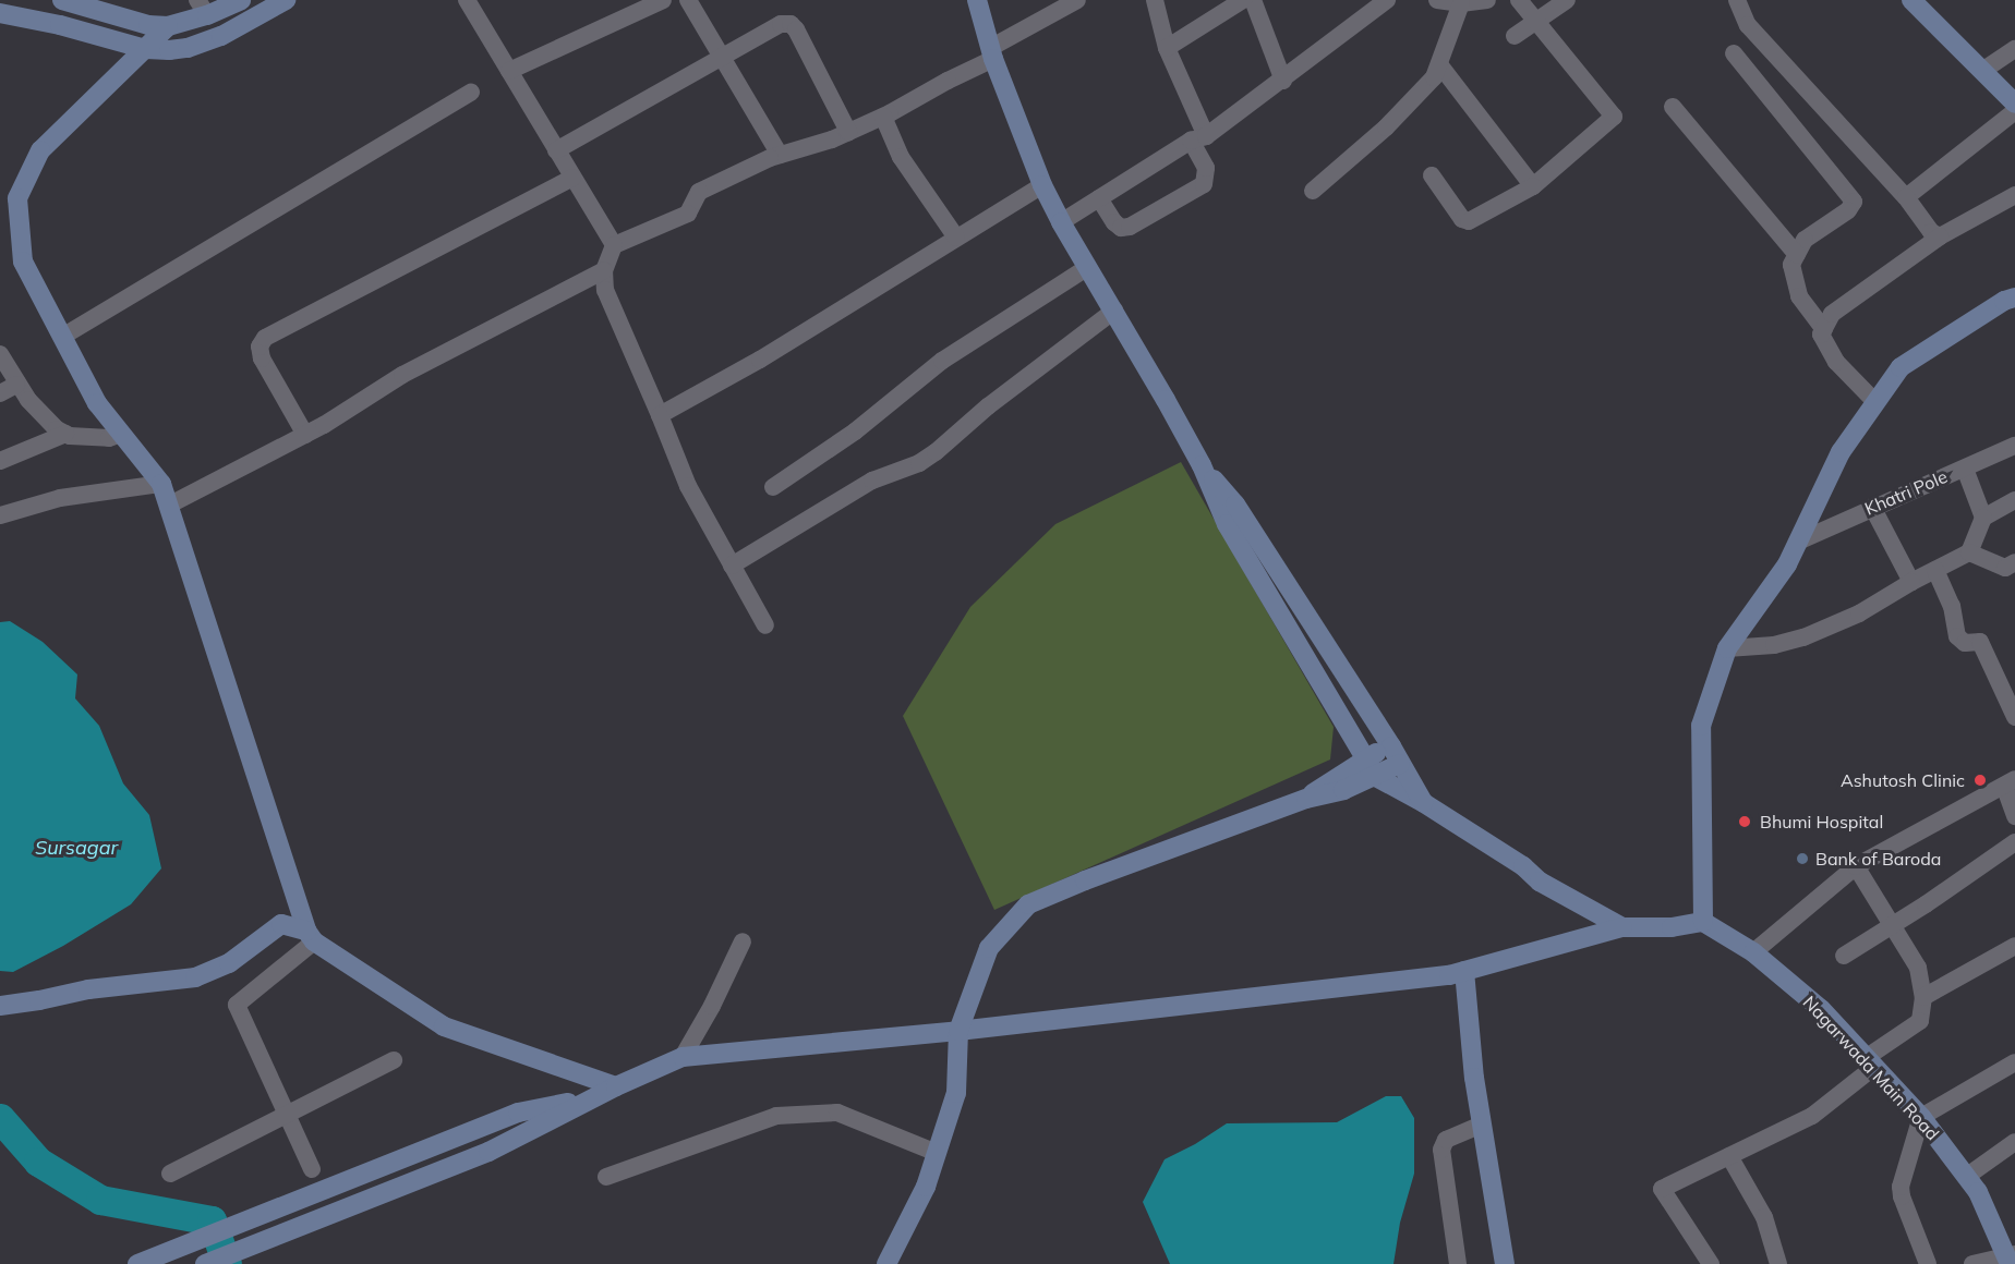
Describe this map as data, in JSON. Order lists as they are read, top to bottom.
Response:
{
  "streets": {
    "street": ["Khatri Pole", "Nagarwada Main Road"]
  },
  "water": ["Sursagar"],
  "places": ["Ashutosh Clinic", "Bhumi Hospital", "Bank of Baroda"]
}
